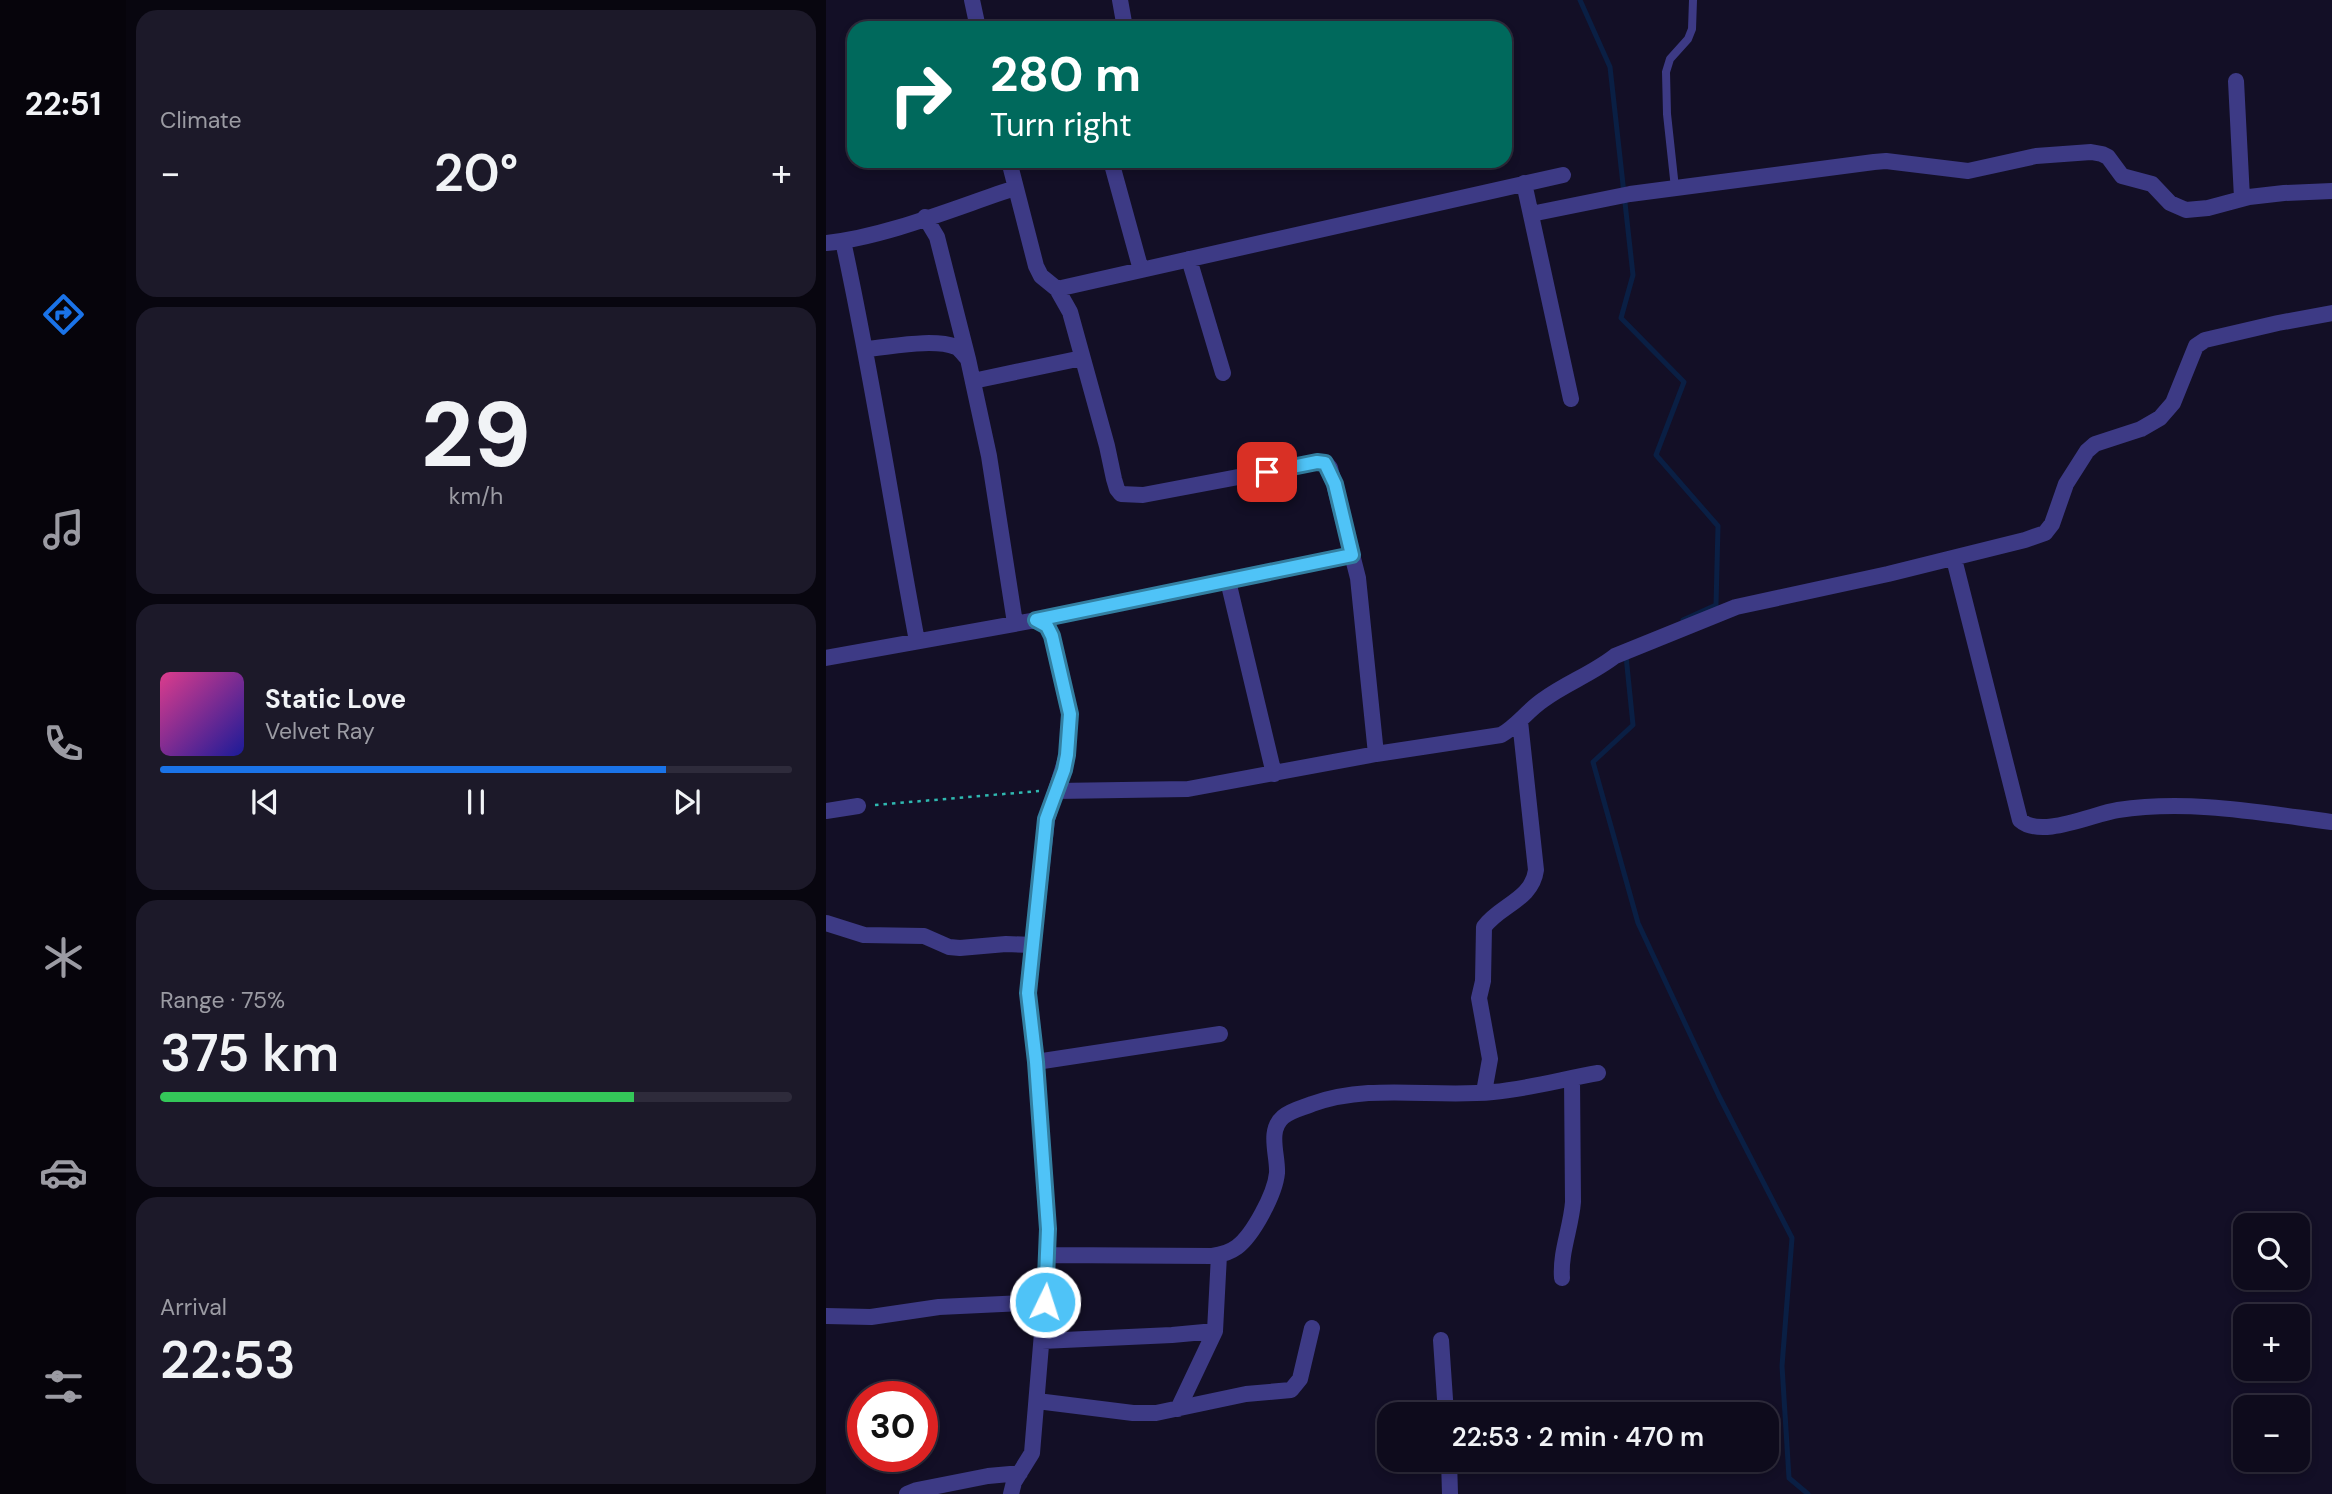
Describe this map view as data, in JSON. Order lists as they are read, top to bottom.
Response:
{
  "page": {
    "tabs": "22:51",
    "tile": [
      "Climate",
      ["29", "km/h"],
      ["Range · 75%", "375 km"],
      ["Arrival", "22:53"]
    ],
    "turn": ["280 m", "Turn right"],
    "heat": ["−", "20°", "+"],
    "song": ["Static Love", "Velvet Ray"],
    "map_buttons": ["+", "−"],
    "limit": "30",
    "trip": "22:53 · 2 min · 470 m"
  }
}
